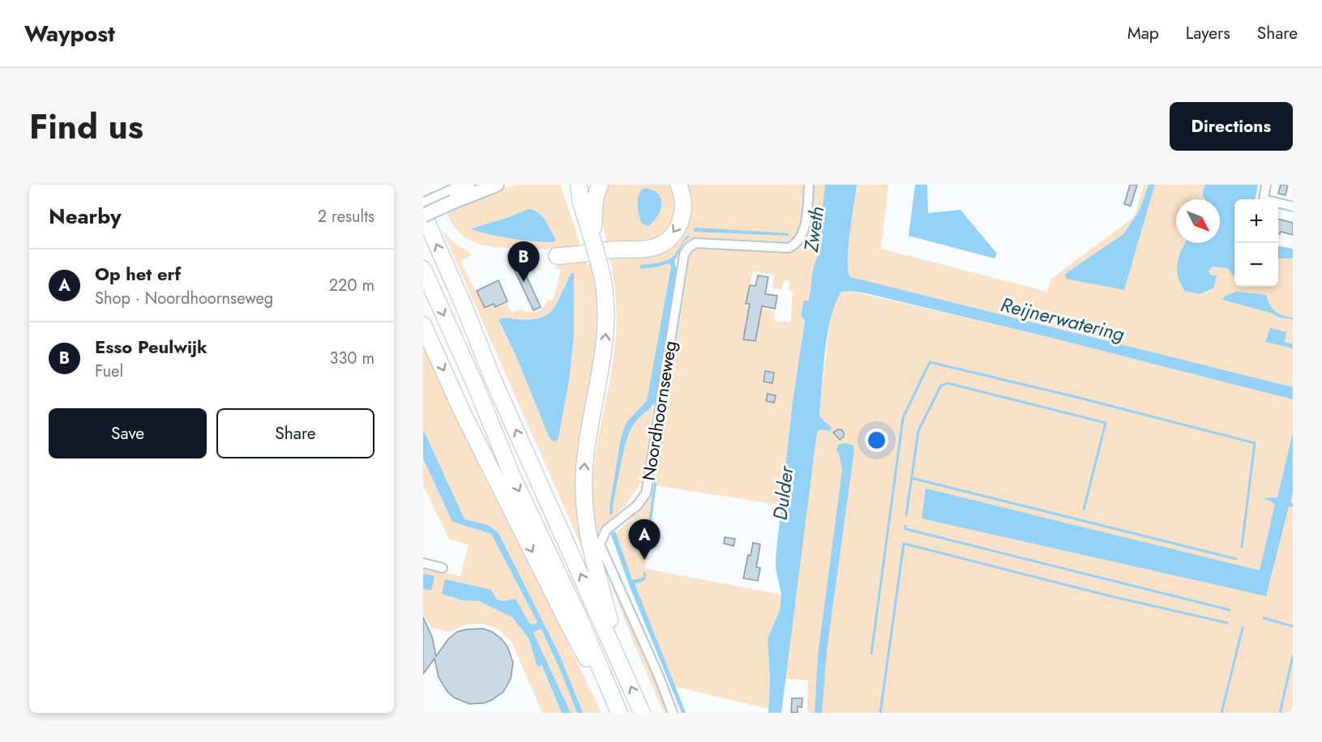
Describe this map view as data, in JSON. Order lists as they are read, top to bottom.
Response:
{
  "streets": {
    "street": ["Noordhoornseweg"]
  },
  "water": ["Zweth", "Reijnerwatering", "Dulder"],
  "north": "bottom right",
  "page": {
    "header": "Waypost",
    "nav": ["Map", "Layers", "Share"],
    "title": "Find us",
    "buttons": [
      "Directions",
      ["Save", "Share"]
    ],
    "heading": ["Nearby", "2 results"],
    "map_buttons": ["+", "−"],
    "pins": ["B", "A"],
    "list": [
      {
        "mark": "A",
        "name": "Op het erf",
        "note": "Shop · Noordhoornseweg",
        "value": "220 m"
      },
      {
        "mark": "B",
        "name": "Esso Peulwijk",
        "note": "Fuel",
        "value": "330 m"
      }
    ]
  }
}
